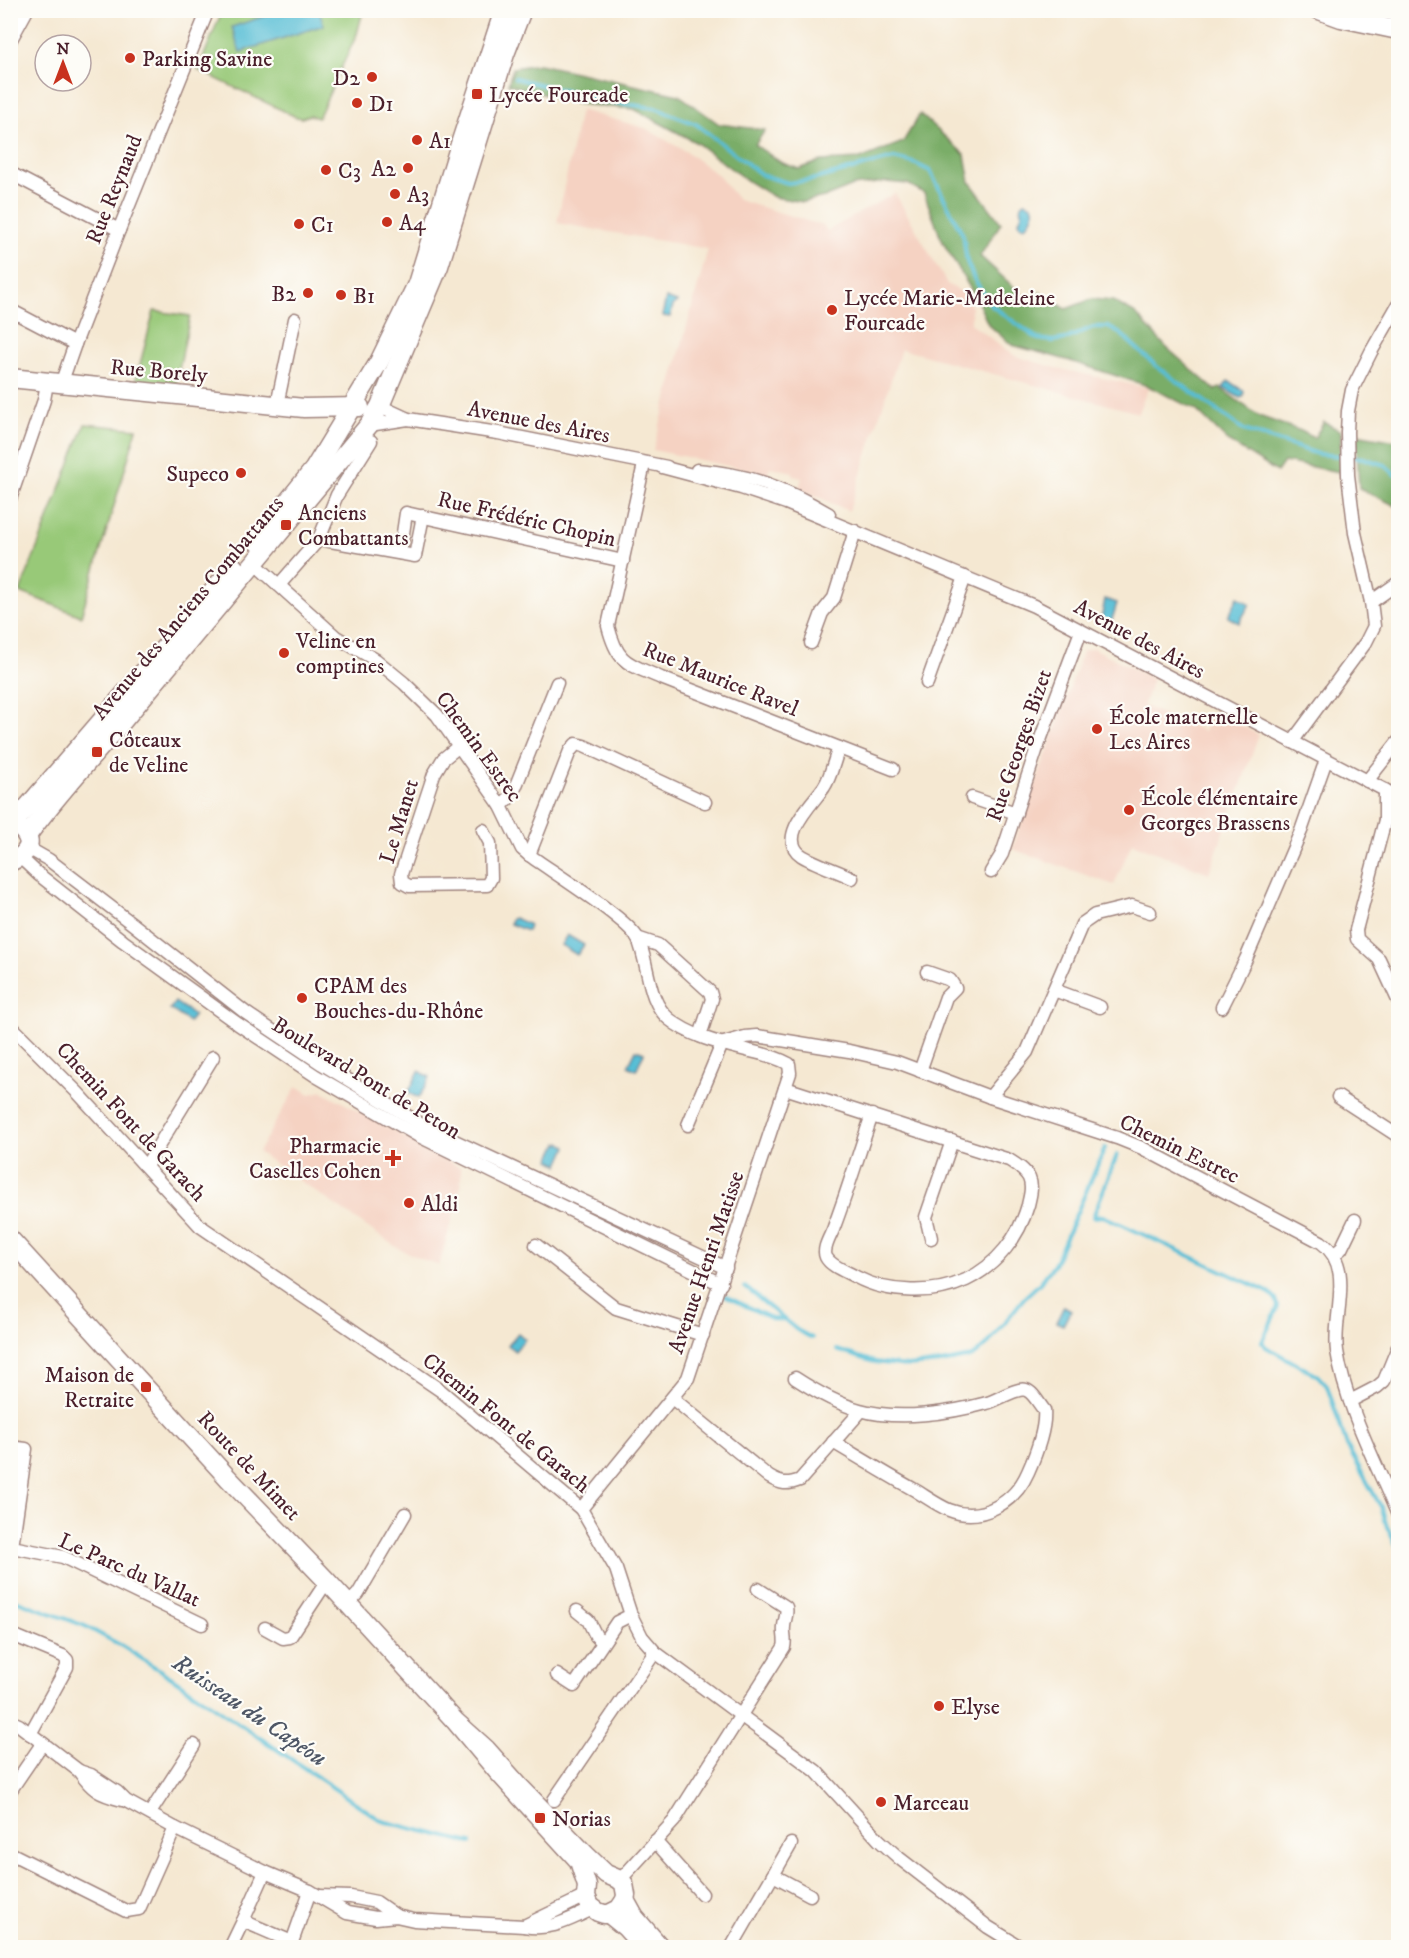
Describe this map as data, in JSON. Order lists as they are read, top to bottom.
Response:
{
  "streets": {
    "main road": ["Rue Borely", "Avenue des Anciens Combattants", "Route de Mimet"],
    "street": [
      "Rue Reynaud",
      "Avenue des Aires",
      "Rue Frédéric Chopin",
      "Rue Maurice Ravel",
      "Rue Georges Bizet",
      "Chemin Estrec",
      "Le Manet",
      "Boulevard Pont de Peton",
      "Chemin Font de Garach",
      "Avenue Henri Matisse",
      "Le Parc du Vallat"
    ]
  },
  "crossings": [
    ["Rue Reynaud", "Rue Borely"],
    ["Rue Borely", "Avenue des Aires"],
    ["Rue Borely", "Avenue des Anciens Combattants"],
    ["Avenue des Aires", "Avenue des Anciens Combattants"],
    ["Avenue des Aires", "Rue Maurice Ravel"],
    ["Avenue des Aires", "Rue Georges Bizet"],
    ["Rue Frédéric Chopin", "Rue Maurice Ravel"],
    ["Avenue des Anciens Combattants", "Chemin Estrec"],
    ["Avenue des Anciens Combattants", "Boulevard Pont de Peton"],
    ["Chemin Estrec", "Le Manet"],
    ["Chemin Estrec", "Avenue Henri Matisse"],
    ["Boulevard Pont de Peton", "Avenue Henri Matisse"],
    ["Chemin Font de Garach", "Avenue Henri Matisse"]
  ],
  "water": ["Ruisseau du Capéou"],
  "places": {
    "other": [
      "Parking Savine",
      "D2",
      "D1",
      "A1",
      "A2",
      "C3",
      "A3",
      "A4",
      "C1",
      "B2",
      "B1",
      "Lycée Marie-Madeleine Fourcade",
      "Supeco",
      "Veline en comptines",
      "École maternelle Les Aires",
      "École élémentaire Georges Brassens",
      "CPAM des Bouches-du-Rhône",
      "Aldi",
      "Elyse",
      "Marceau"
    ],
    "transit": [
      "Lycée Fourcade",
      "Anciens Combattants",
      "Côteaux de Veline",
      "Maison de Retraite",
      "Norias"
    ],
    "health": ["Pharmacie Caselles Cohen"]
  },
  "north": "top"
}
